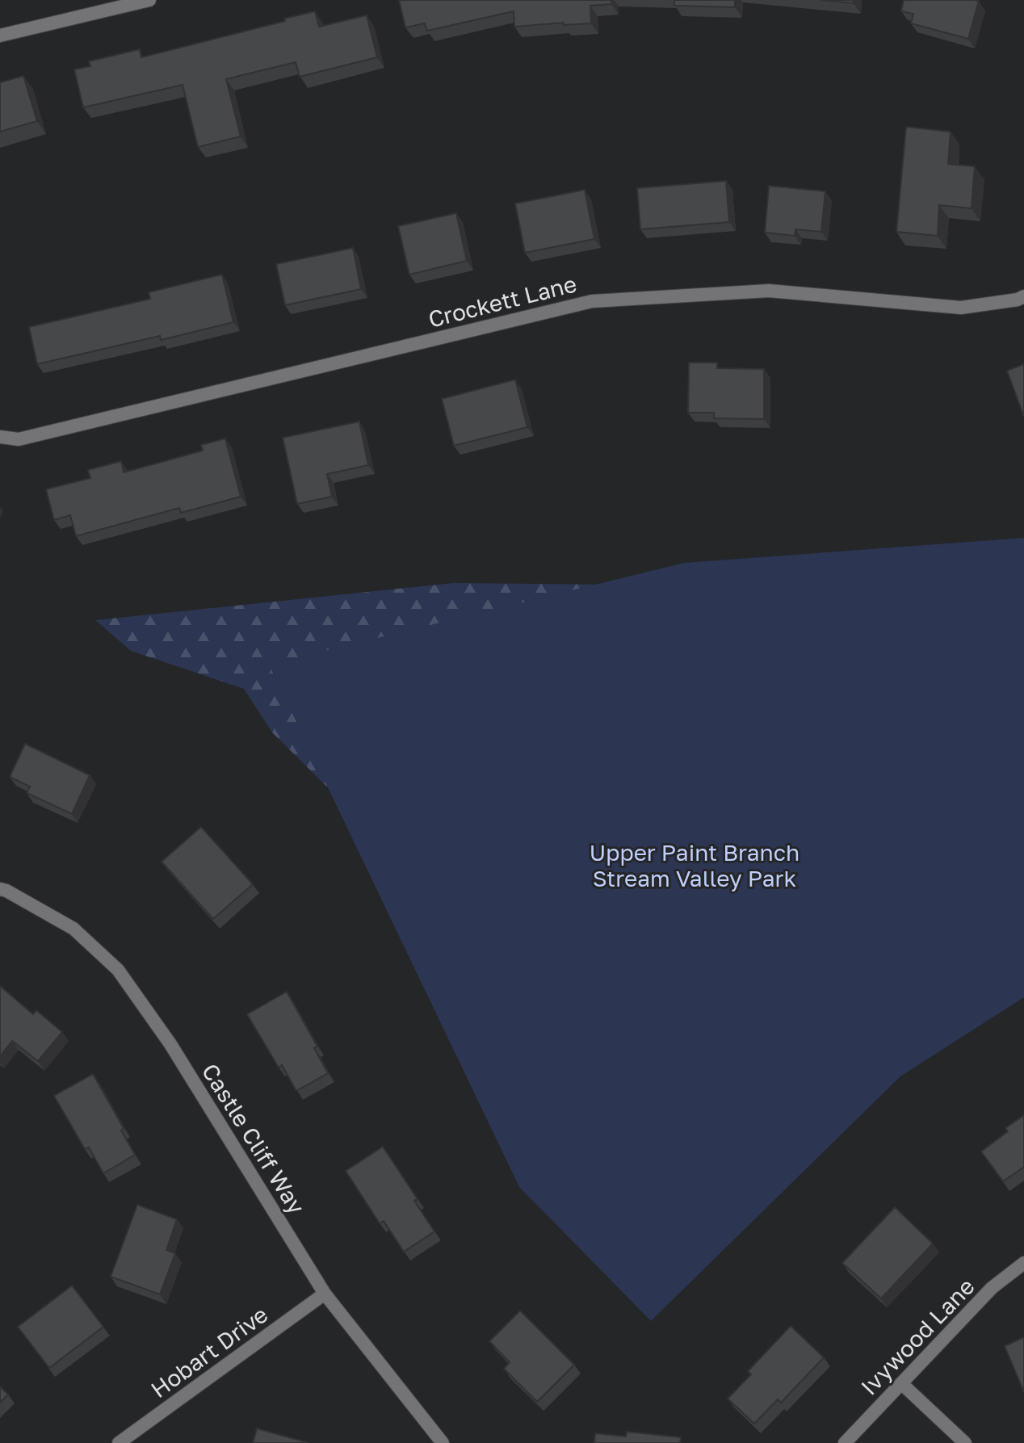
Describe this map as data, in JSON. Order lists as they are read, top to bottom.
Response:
{
  "streets": {
    "street": [
      "Crockett Lane",
      "Castle Cliff Way",
      "Ivywood Lane",
      "Hobart Drive"
    ]
  },
  "crossings": [
    ["Castle Cliff Way", "Hobart Drive"]
  ],
  "parks": ["Upper Paint Branch Stream Valley Park"]
}
